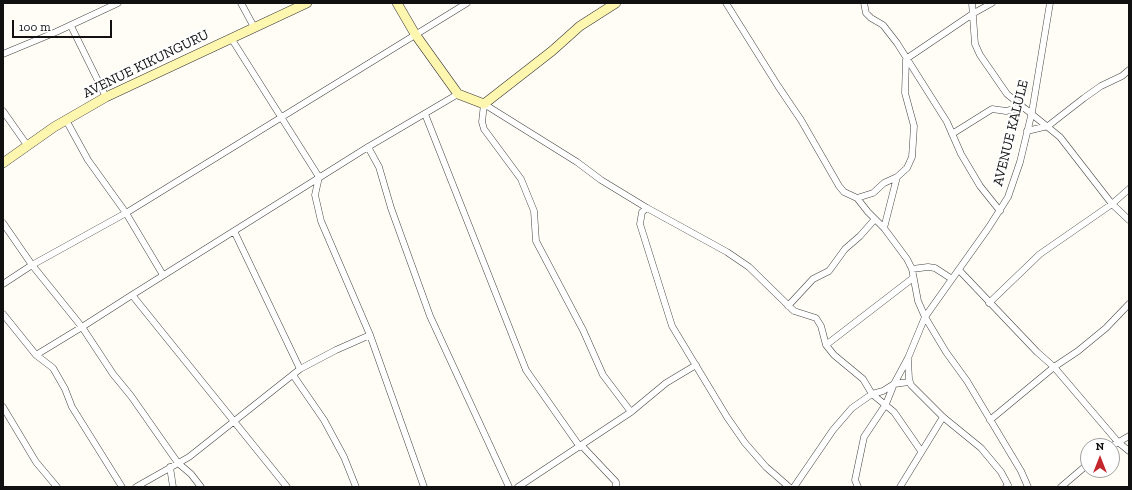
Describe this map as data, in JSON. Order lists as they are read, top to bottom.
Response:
{
  "streets": {
    "street": ["AVENUE KIKUNGURU", "AVENUE KALULE"]
  },
  "scale_bar": "100 m",
  "north": "top"
}
